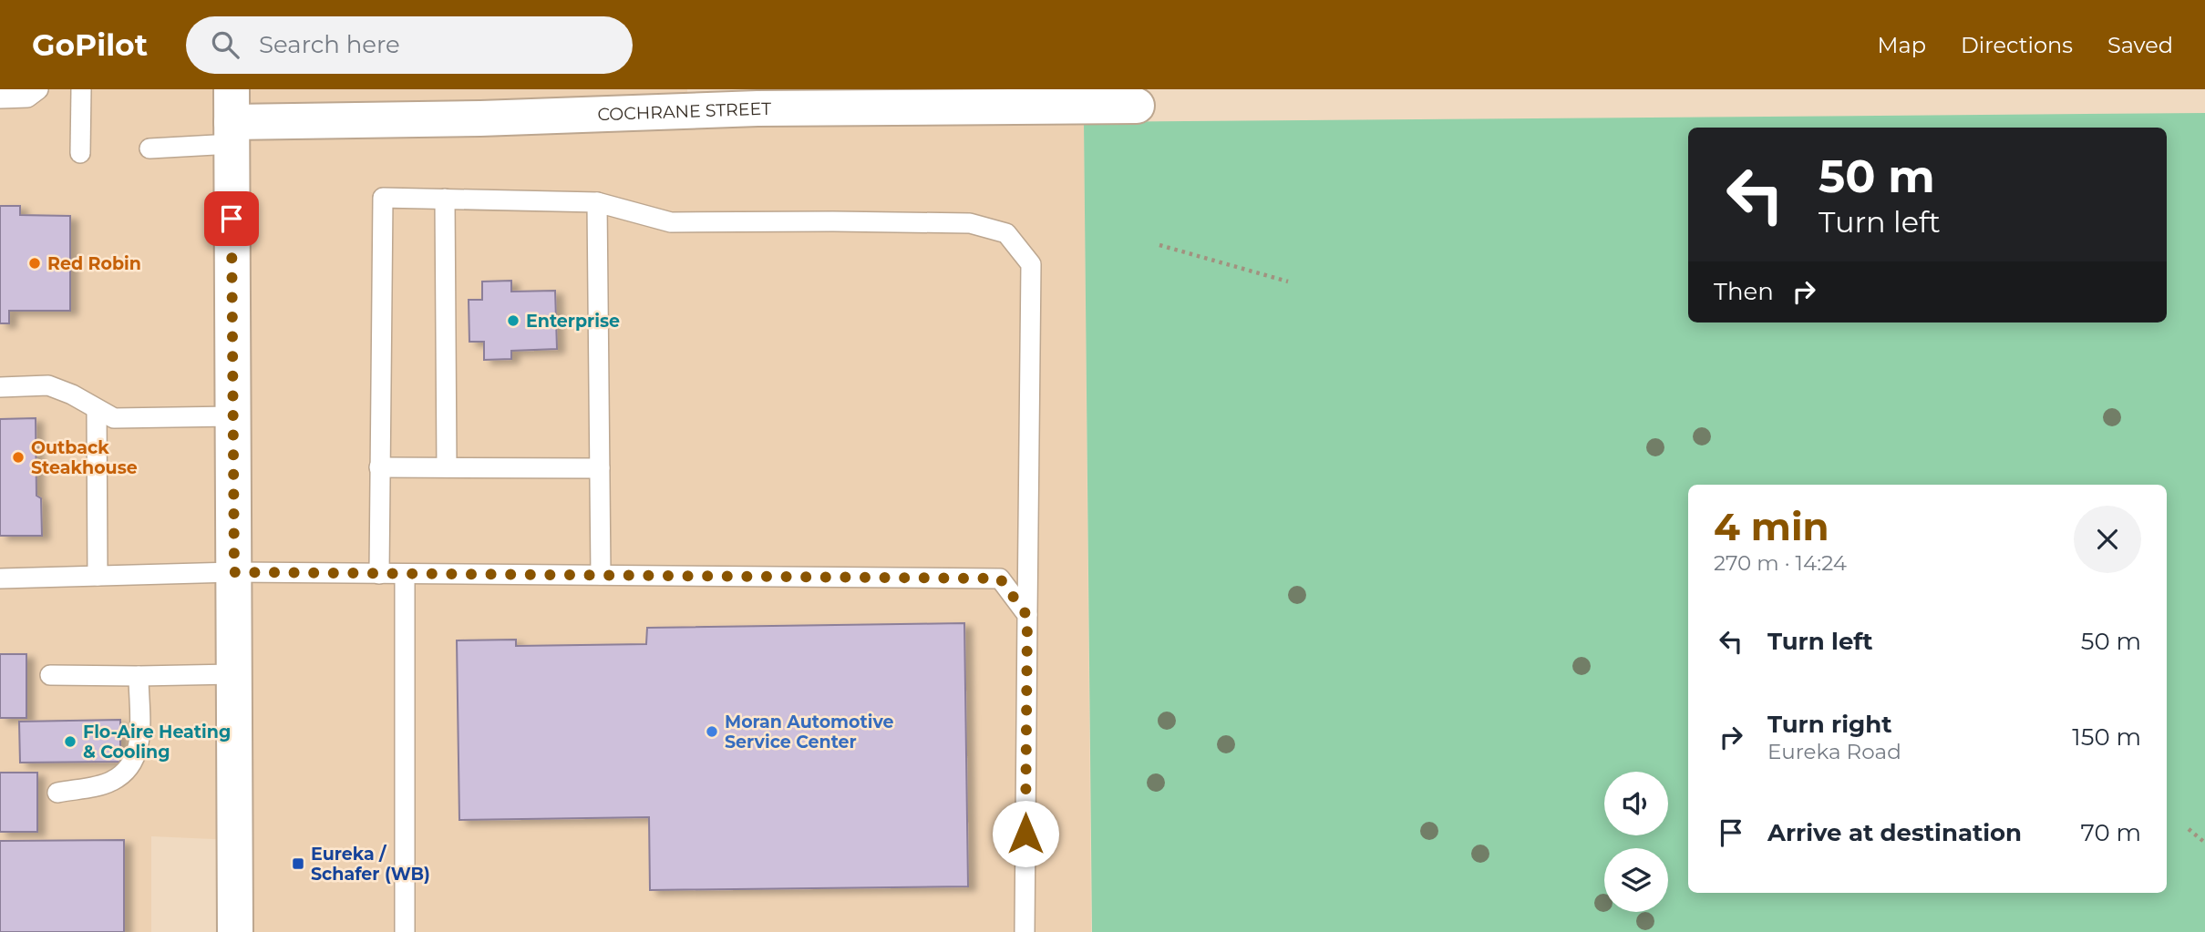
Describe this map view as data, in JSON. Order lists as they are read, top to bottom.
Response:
{
  "streets": {
    "street": ["COCHRANE STREET"]
  },
  "places": {
    "other": [
      "Red Robin",
      "Enterprise",
      "Outback Steakhouse",
      "Moran Automotive Service Center",
      "Flo-Aire Heating & Cooling"
    ],
    "transit": ["Eureka / Schafer (WB)"]
  },
  "page": {
    "header": "GoPilot",
    "search": "Search here",
    "nav": ["Map", "Directions", "Saved"],
    "turn": ["50 m", "Turn left"],
    "then": "Then",
    "heading": ["4 min", "270 m · 14:24"],
    "list": [
      {
        "name": "Turn left",
        "value": "50 m"
      },
      {
        "name": "Turn right",
        "note": "Eureka Road",
        "value": "150 m"
      },
      {
        "name": "Arrive at destination",
        "value": "70 m"
      }
    ]
  }
}
